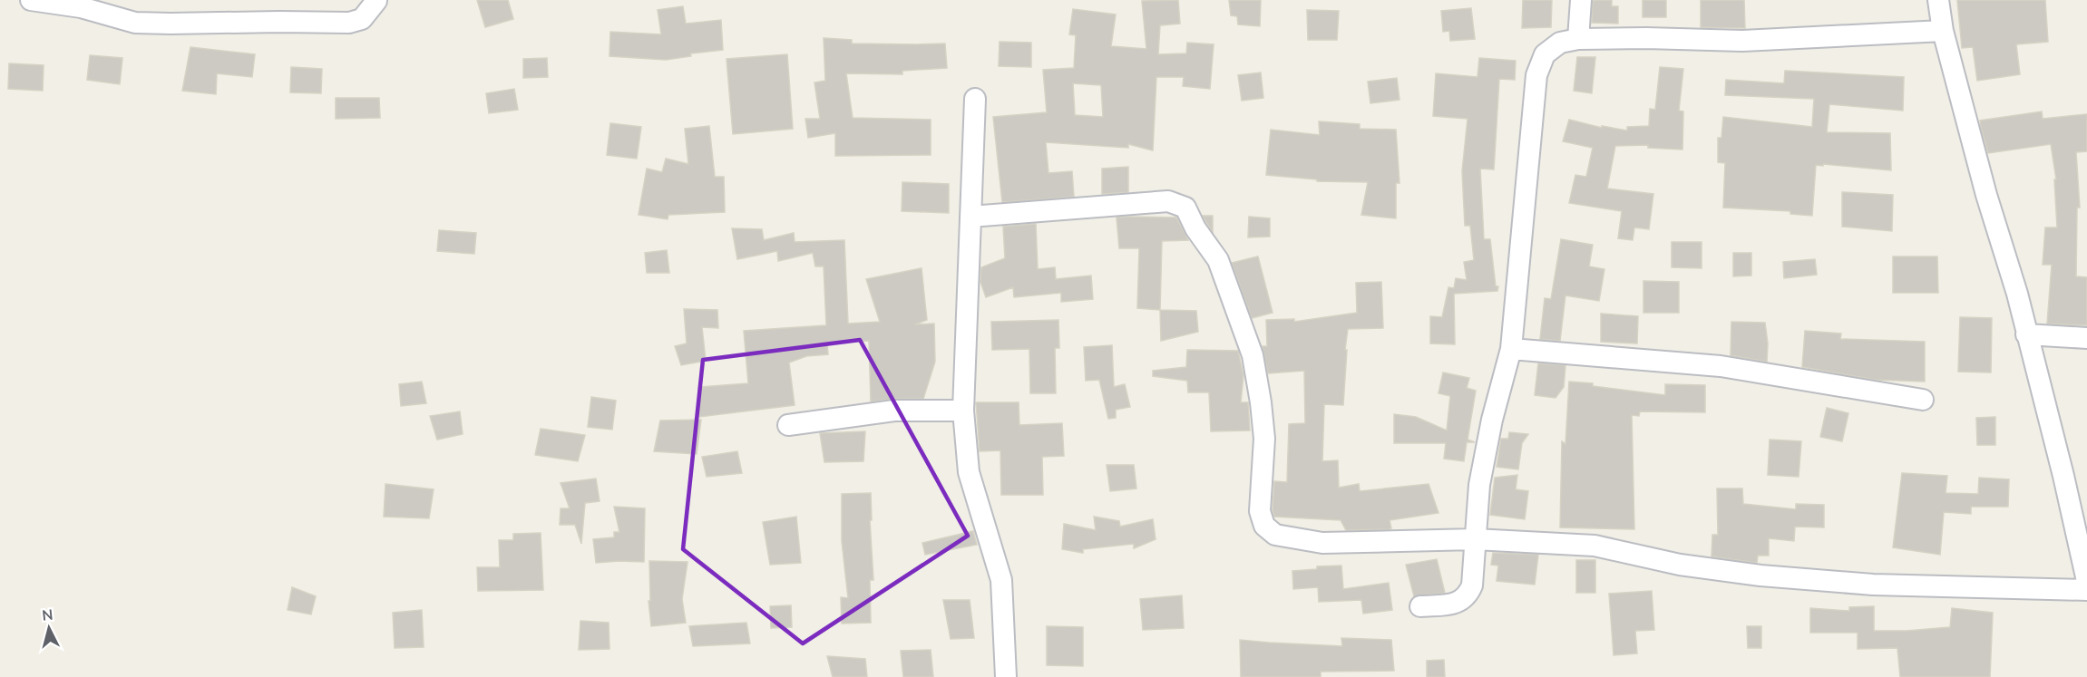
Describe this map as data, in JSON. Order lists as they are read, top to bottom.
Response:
{
  "north": "top"
}
